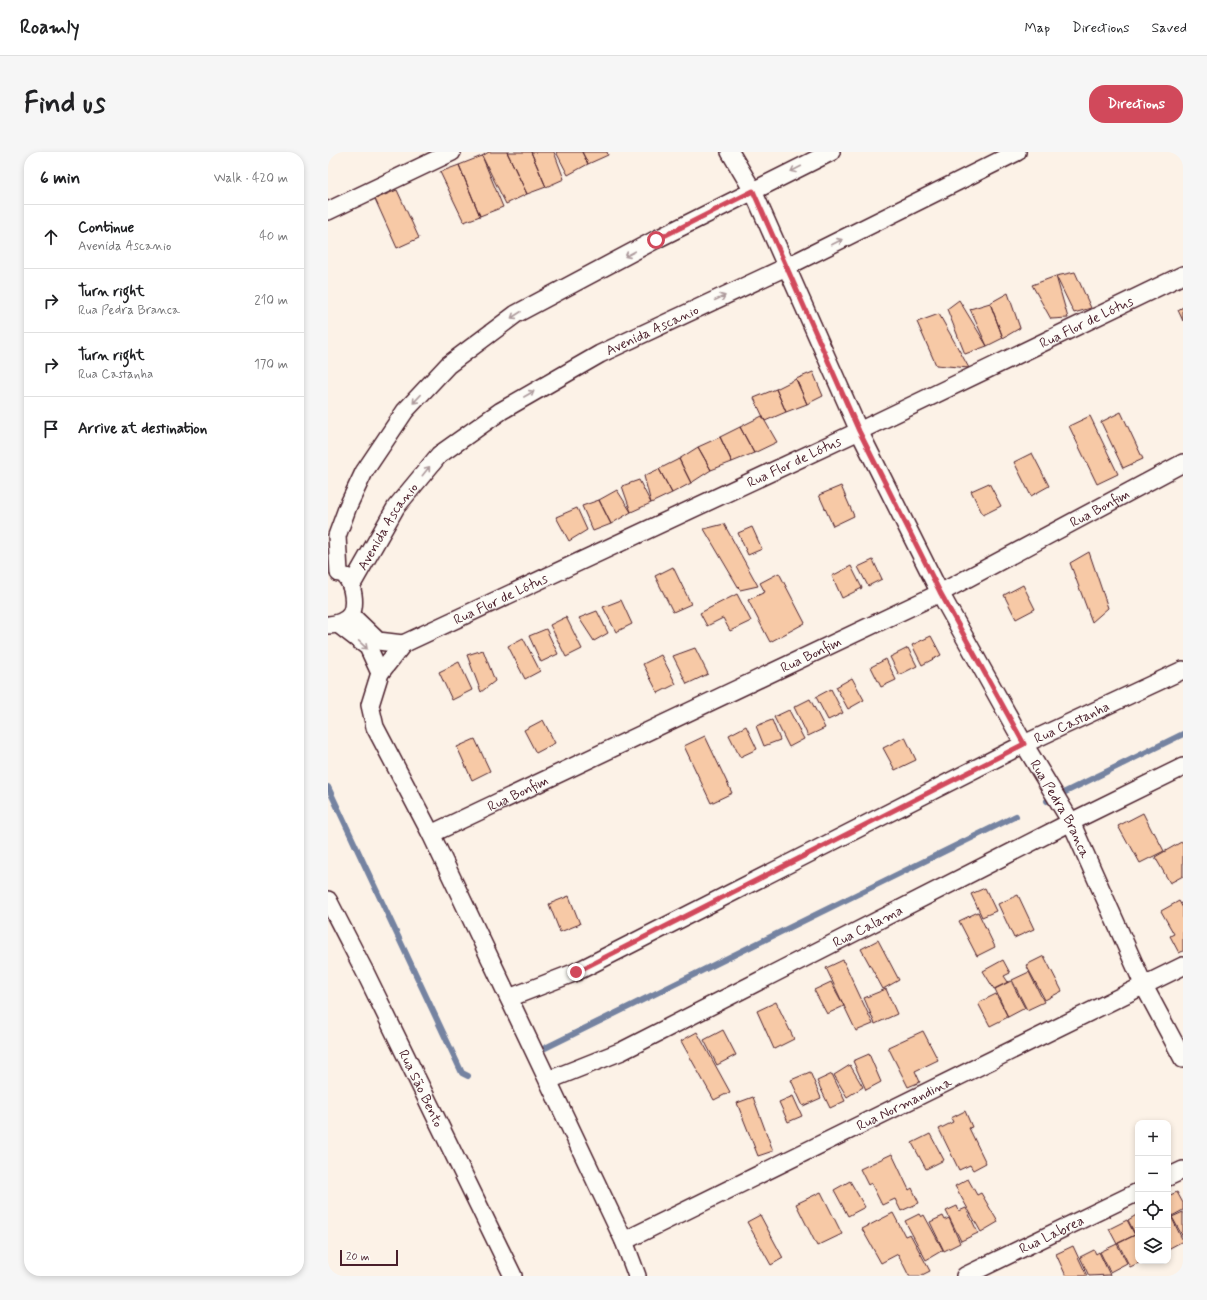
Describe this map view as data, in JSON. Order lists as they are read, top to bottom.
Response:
{
  "streets": {
    "street": [
      "Rua Flor de Lótus",
      "Avenida Ascanio",
      "Rua Bonfim",
      "Rua Castanha",
      "Rua Pedra Branca",
      "Rua Calama",
      "Rua São Bento",
      "Rua Normandina",
      "Rua Labrea"
    ]
  },
  "crossings": [
    ["Rua Flor de Lótus", "Rua Pedra Branca"],
    ["Avenida Ascanio", "Rua Pedra Branca"],
    ["Rua Bonfim", "Rua Pedra Branca"],
    ["Rua Castanha", "Rua Pedra Branca"],
    ["Rua Pedra Branca", "Rua Calama"],
    ["Rua Pedra Branca", "Rua Normandina"]
  ],
  "scale_bar": "20 m",
  "page": {
    "header": "Roamly",
    "nav": ["Map", "Directions", "Saved"],
    "buttons": "Directions",
    "title": "Find us",
    "heading": ["6 min", "Walk · 420 m"],
    "list": [
      ["Continue", "Avenida Ascanio", "40 m"],
      ["Turn right", "Rua Pedra Branca", "210 m"],
      ["Turn right", "Rua Castanha", "170 m"],
      "Arrive at destination"
    ],
    "map_buttons": ["+", "−"],
    "scale": "20 m"
  }
}
